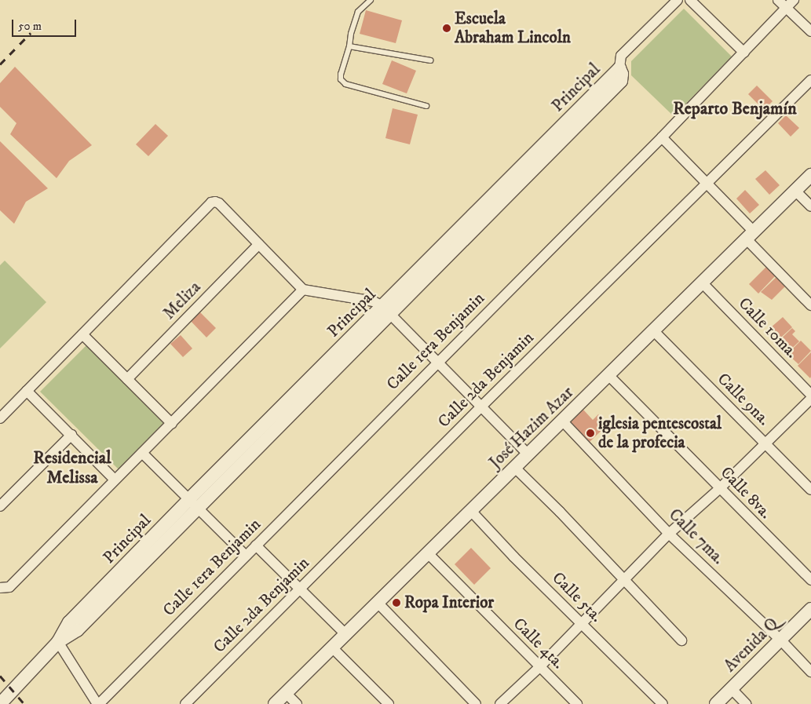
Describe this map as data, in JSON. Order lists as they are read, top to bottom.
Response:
{
  "streets": {
    "street": [
      "Principal",
      "Meliza",
      "Calle 10ma.",
      "Calle 1era Benjamin",
      "Calle 2da Benjamin",
      "Calle 9na.",
      "José Hazim Azar",
      "Calle 8va.",
      "Calle 7ma.",
      "Calle 5ta.",
      "Calle 4ta.",
      "Avenida Q"
    ]
  },
  "crossings": [
    ["Calle 10ma.", "José Hazim Azar"],
    ["Calle 9na.", "José Hazim Azar"],
    ["José Hazim Azar", "Calle 8va."],
    ["José Hazim Azar", "Calle 7ma."],
    ["José Hazim Azar", "Calle 5ta."],
    ["José Hazim Azar", "Calle 4ta."],
    ["Calle 7ma.", "Avenida Q"]
  ],
  "districts": ["Reparto Benjamín", "Residencial Melissa"],
  "places": ["Escuela Abraham Lincoln", "iglesia pentescostal de la profecia", "Ropa Interior"],
  "scale_bar": "50 m"
}
